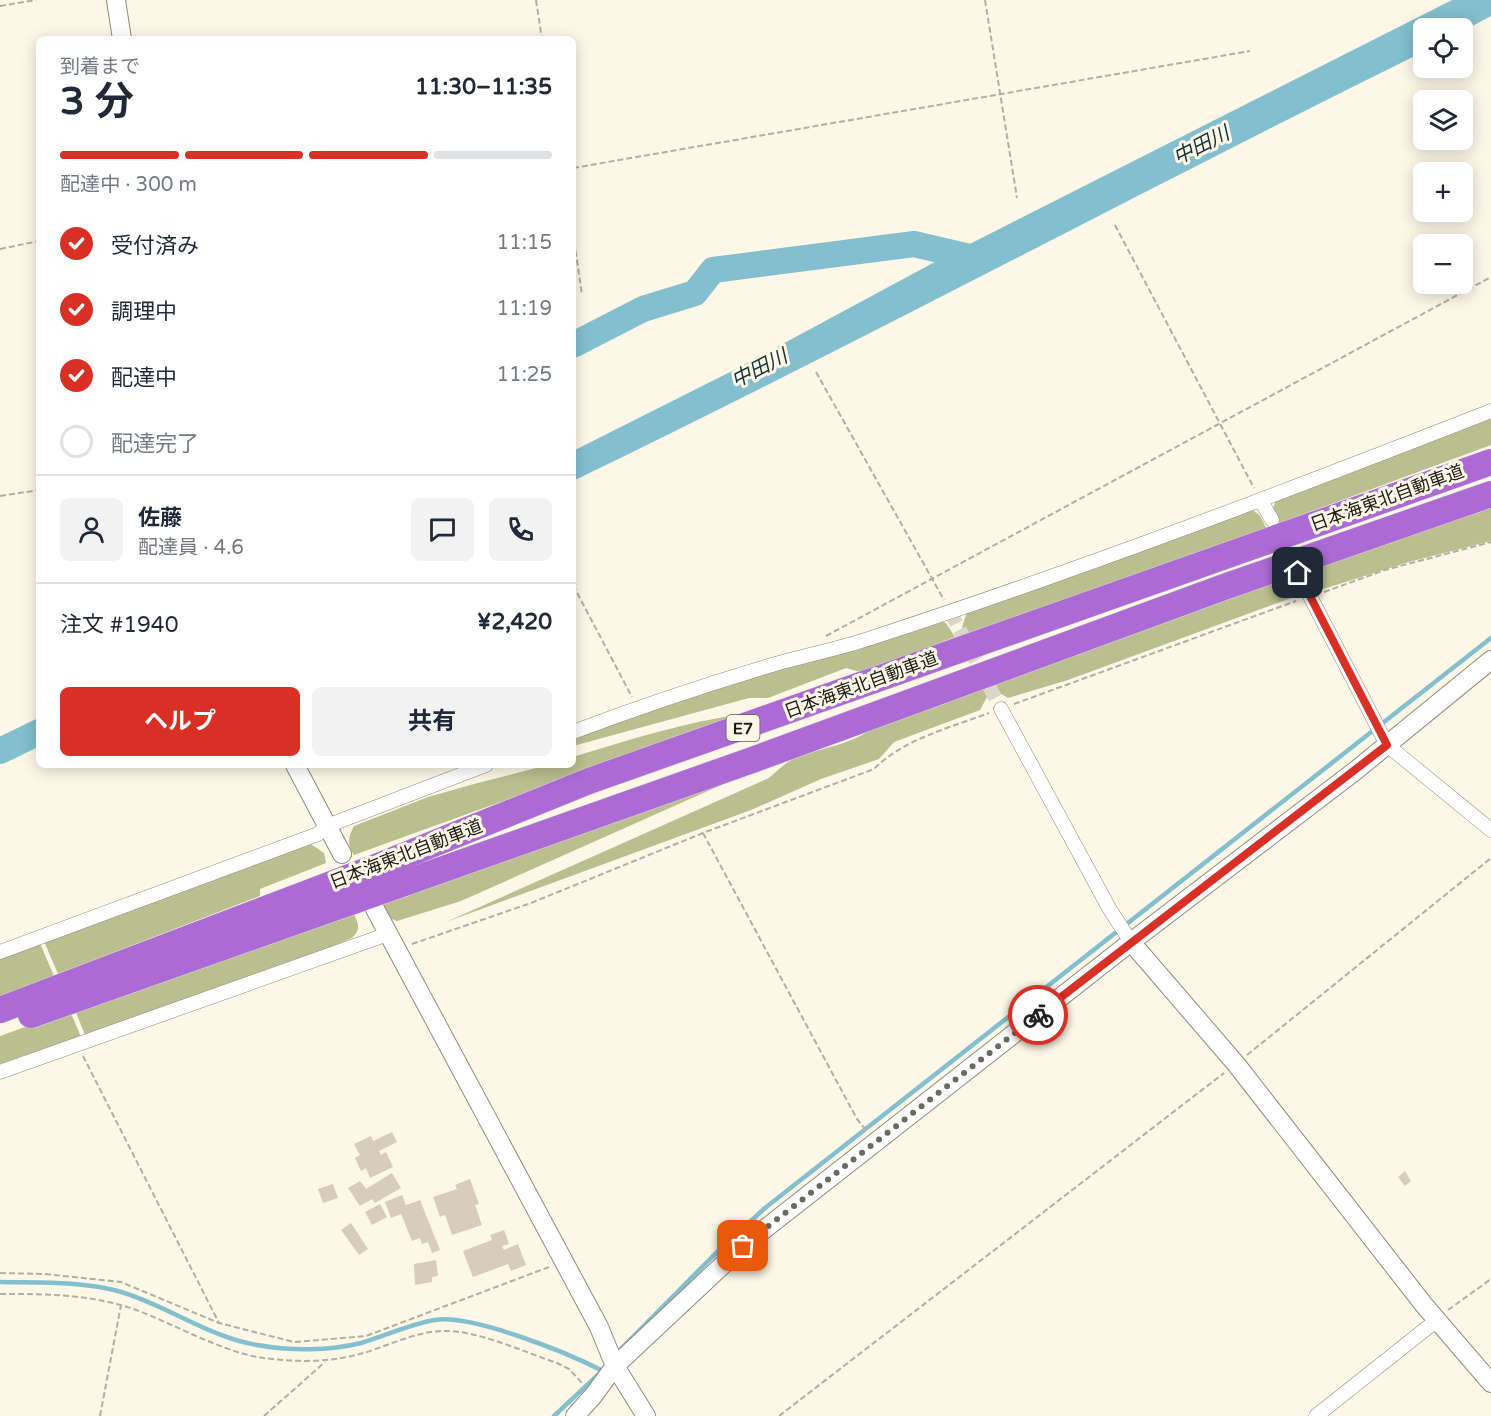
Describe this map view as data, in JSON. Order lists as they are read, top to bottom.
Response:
{
  "streets": {
    "highway": ["日本海東北自動車道", "E7"]
  },
  "water": ["中田川"],
  "page": {
    "map_buttons": ["+", "−"],
    "heading": ["3 分", "到着まで", "11:30–11:35"],
    "panel": [
      "佐藤",
      "配達員 · 4.6",
      "注文 #1940",
      "¥2,420"
    ],
    "bar": "配達中 · 300 m",
    "list": [
      ["受付済み", "11:15"],
      ["調理中", "11:19"],
      ["配達中", "11:25"],
      "配達完了"
    ],
    "buttons": ["ヘルプ", "共有"]
  }
}
